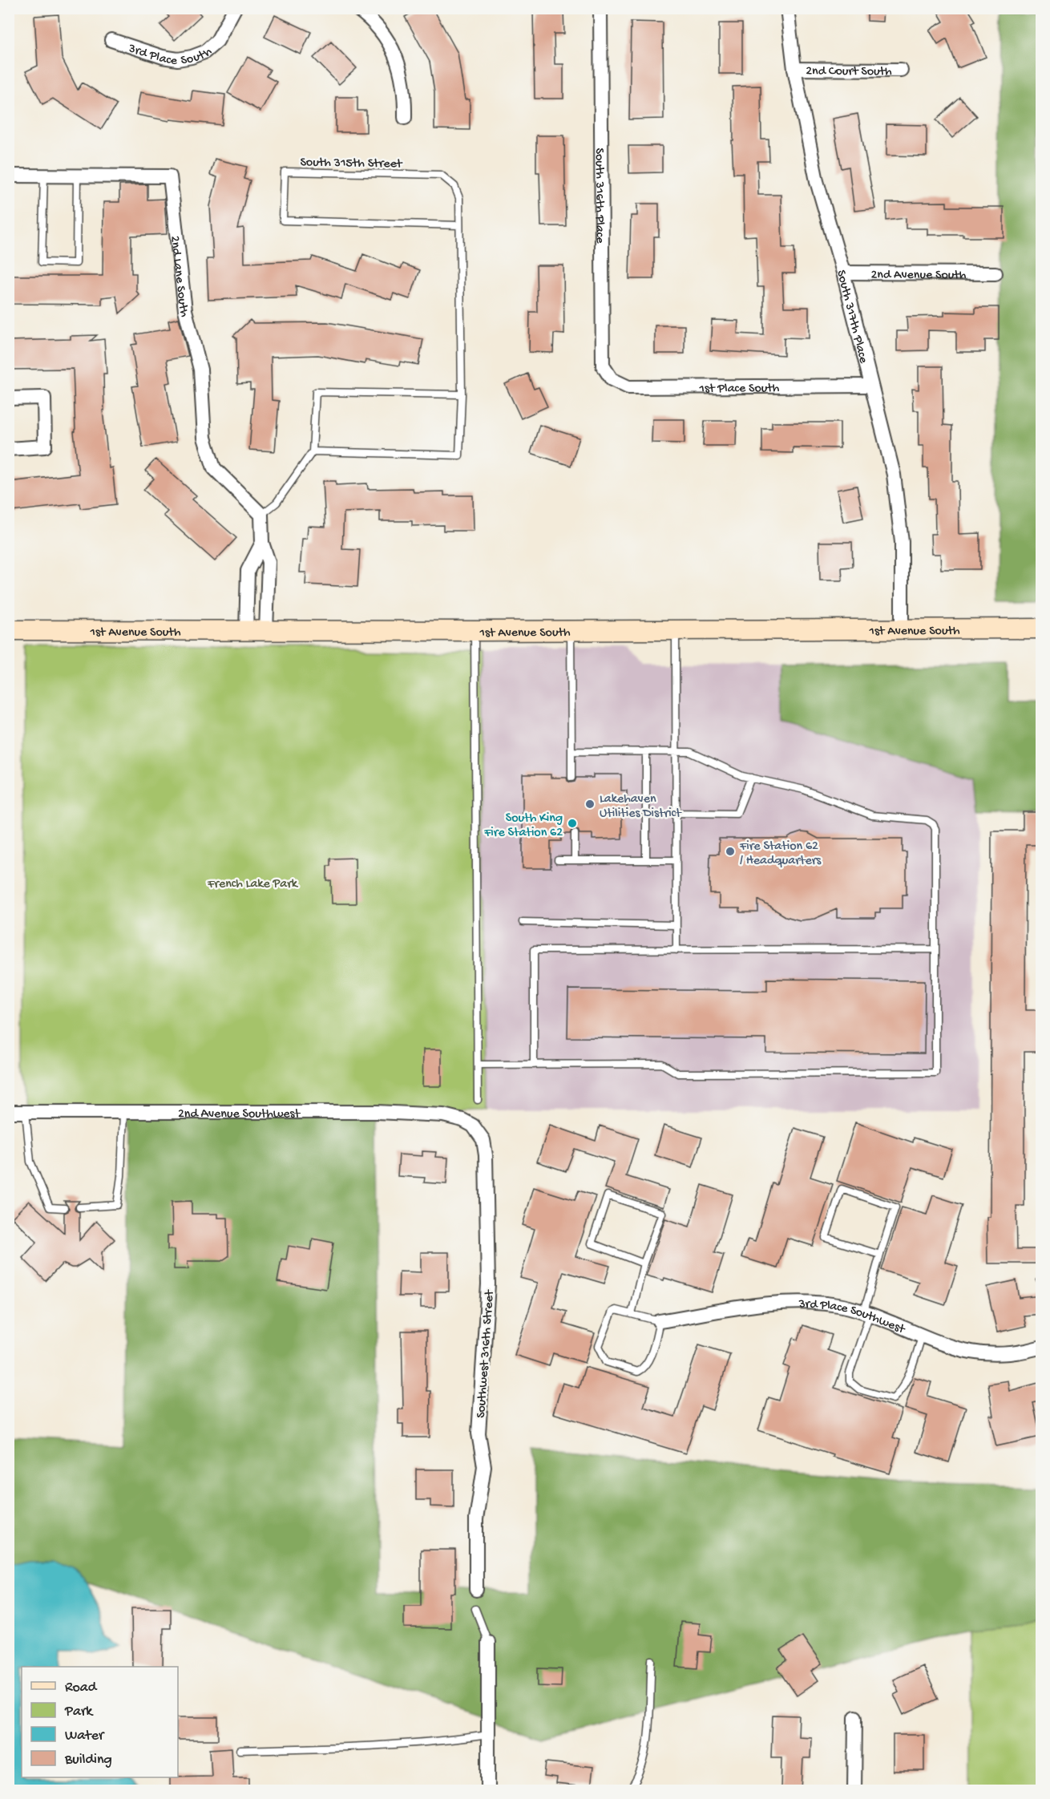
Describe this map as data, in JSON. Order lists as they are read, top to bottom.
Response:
{
  "streets": {
    "main road": ["1st Avenue South"],
    "street": [
      "3rd Place South",
      "2nd Court South",
      "South 316th Place",
      "2nd Avenue South",
      "2nd Lane South",
      "South 317th Place",
      "1st Place South",
      "2nd Avenue Southwest",
      "3rd Place Southwest",
      "Southwest 316th Street"
    ],
    "lane": ["South 315th Street"]
  },
  "crossings": [
    ["2nd Court South", "South 317th Place"],
    ["South 316th Place", "1st Place South"],
    ["2nd Avenue South", "South 317th Place"],
    ["South 317th Place", "1st Place South"],
    ["South 317th Place", "1st Avenue South"],
    ["2nd Avenue Southwest", "Southwest 316th Street"]
  ],
  "parks": ["French Lake Park"],
  "places": ["Lakehaven Utilities District", "South King Fire Station 62", "Fire Station 62 / Headquarters"],
  "legend": [
    "Road",
    "Park",
    "Water",
    "Building"
  ]
}
